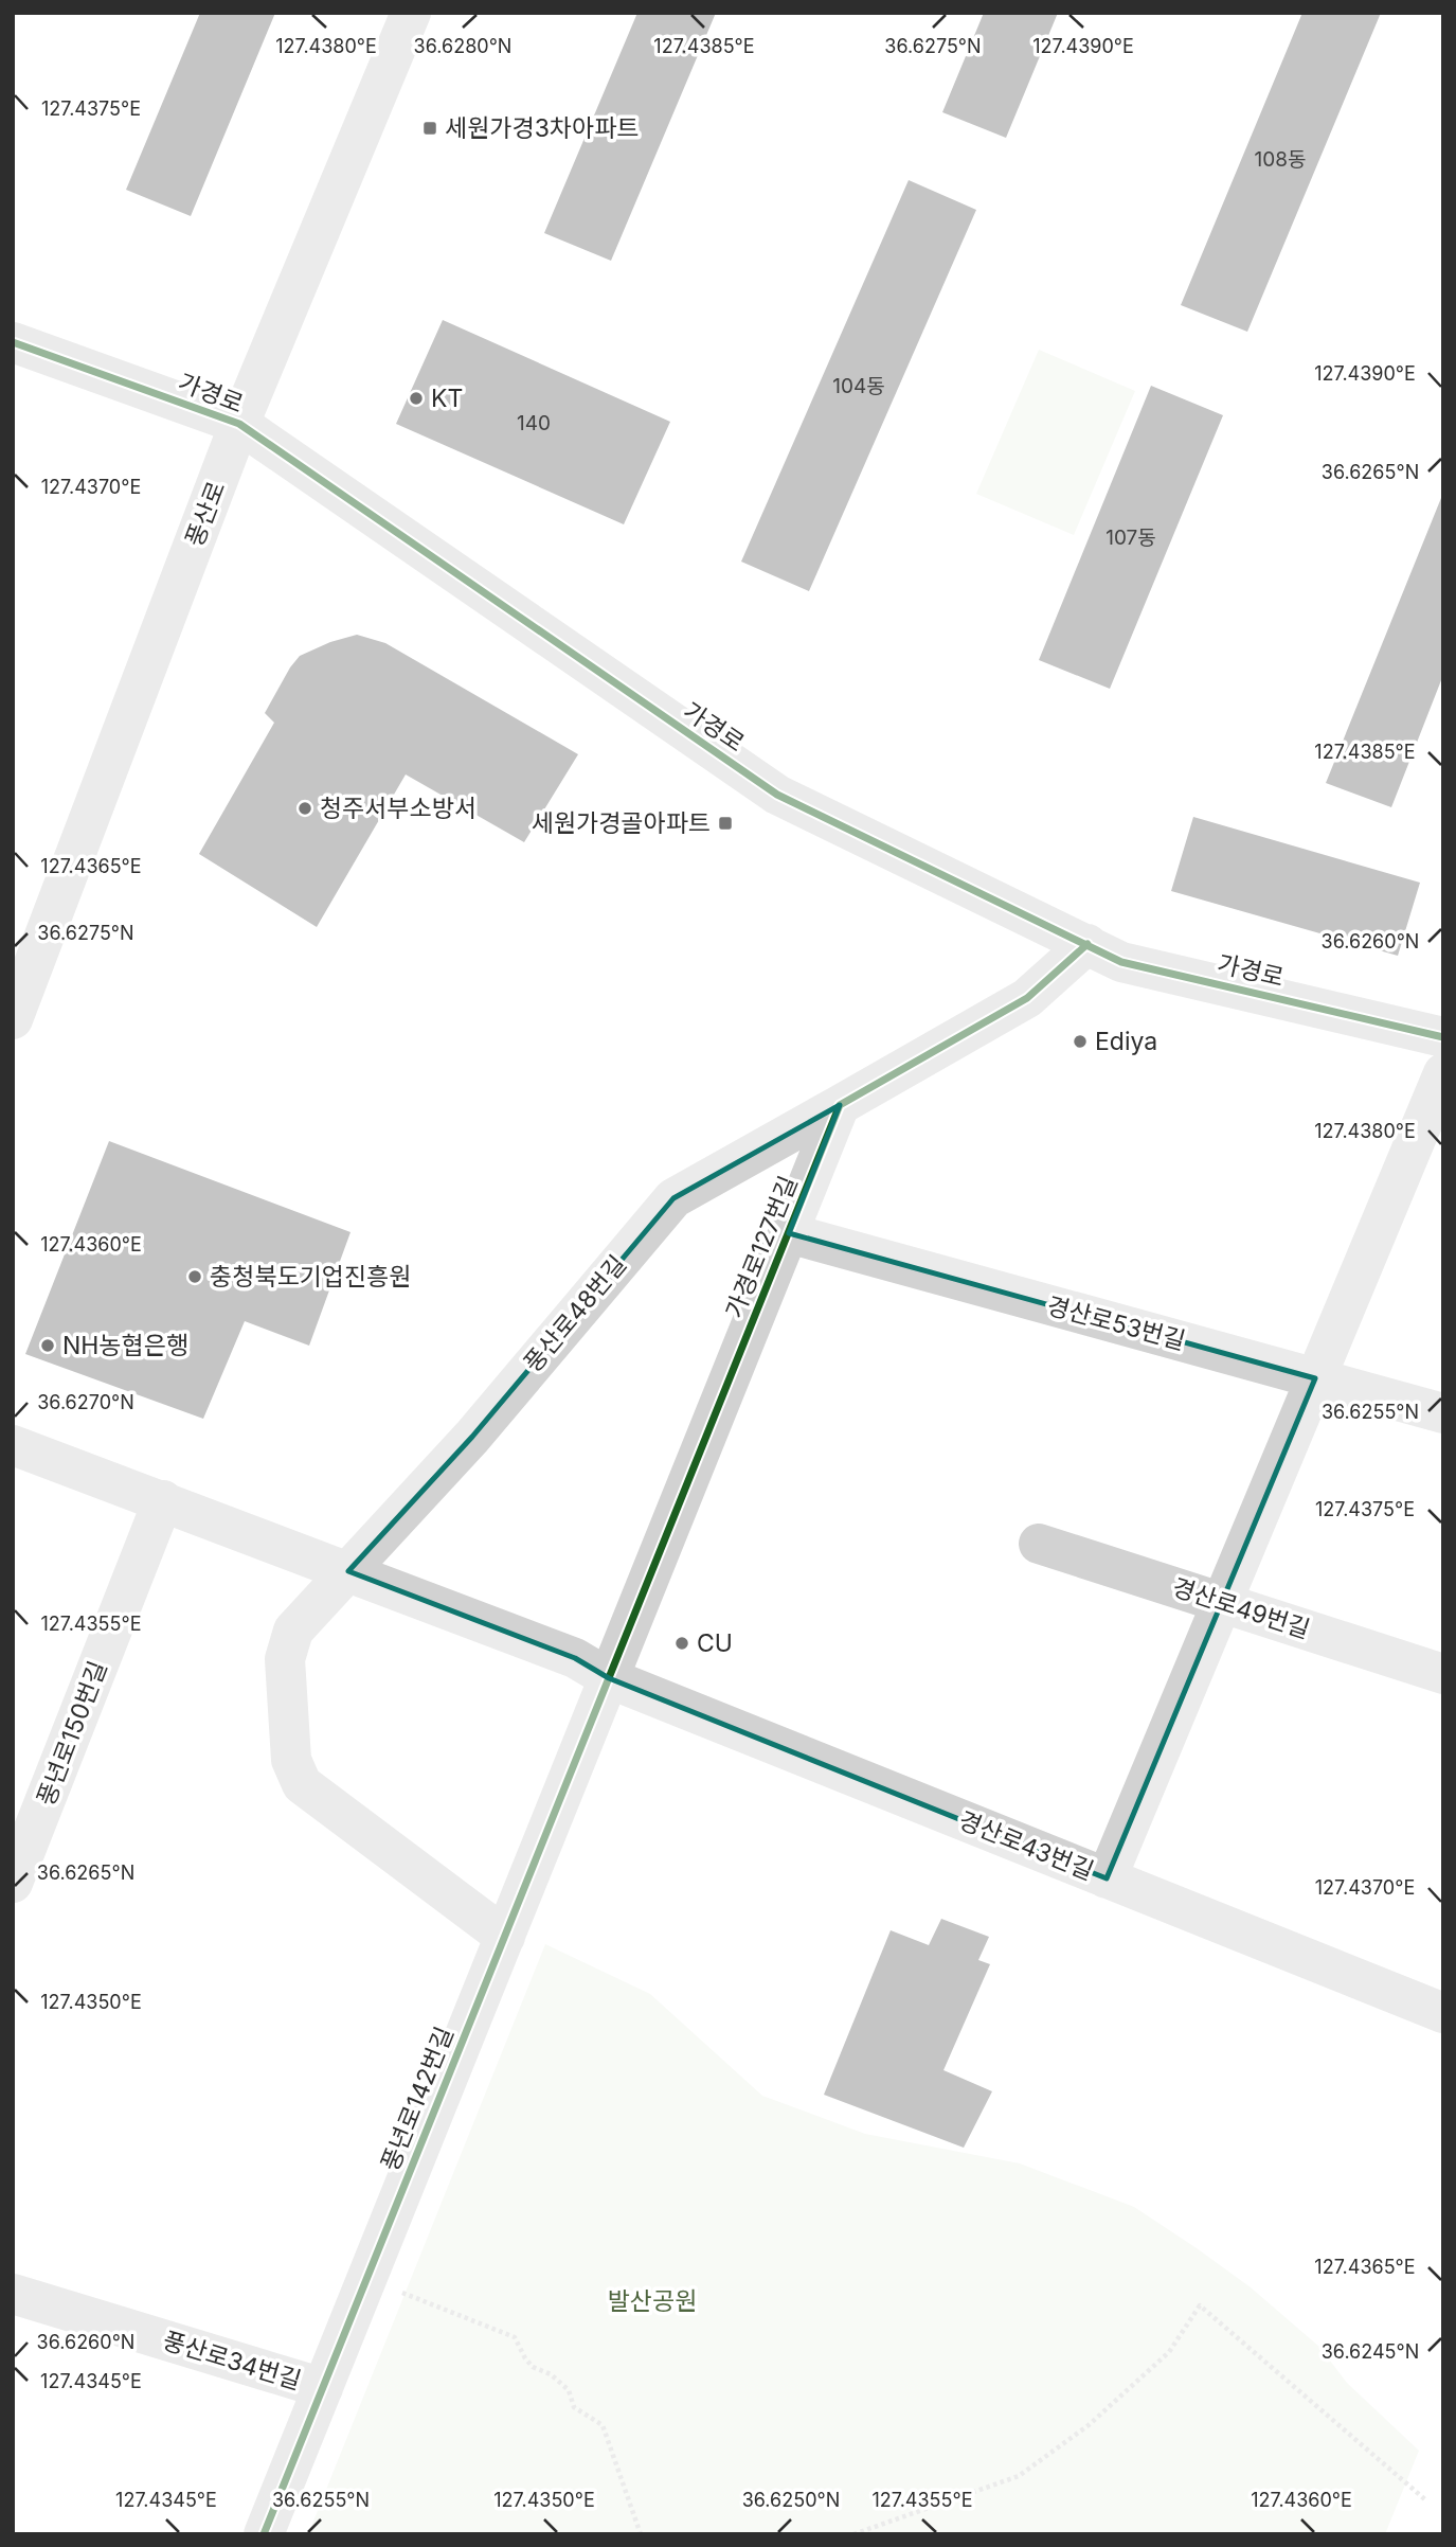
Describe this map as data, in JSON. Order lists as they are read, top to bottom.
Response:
{
  "streets": {
    "street": [
      "가경로",
      "풍산로",
      "가경로127번길",
      "풍산로48번길",
      "경산로53번길",
      "경산로49번길",
      "풍년로150번길",
      "경산로43번길",
      "풍년로142번길",
      "풍산로34번길"
    ]
  },
  "crossings": [
    ["가경로", "풍산로"],
    ["가경로127번길", "풍산로48번길"],
    ["가경로127번길", "경산로53번길"],
    ["가경로127번길", "경산로43번길"],
    ["가경로127번길", "풍년로142번길"],
    ["풍산로48번길", "풍년로142번길"],
    ["경산로43번길", "풍년로142번길"],
    ["풍년로142번길", "풍산로34번길"]
  ],
  "parks": ["발산공원"],
  "places": {
    "transit": ["세원가경3차아파트", "세원가경골아파트"],
    "other": [
      "KT",
      "청주서부소방서",
      "Ediya",
      "충청북도기업진흥원",
      "NH농협은행",
      "CU"
    ]
  },
  "house_numbers": [
    "108동",
    "104동",
    "140",
    "107동"
  ],
  "coordinates": [
    "127.4390°E",
    "127.4380°E",
    "36.6280°N",
    "127.4385°E",
    "36.6275°N",
    "127.4375°E",
    "36.6265°N",
    "127.4370°E",
    "127.4365°E",
    "36.6260°N",
    "127.4360°E",
    "36.6270°N",
    "36.6255°N",
    "127.4355°E",
    "127.4350°E",
    "36.6245°N",
    "127.4345°E",
    "36.6250°N"
  ]
}
